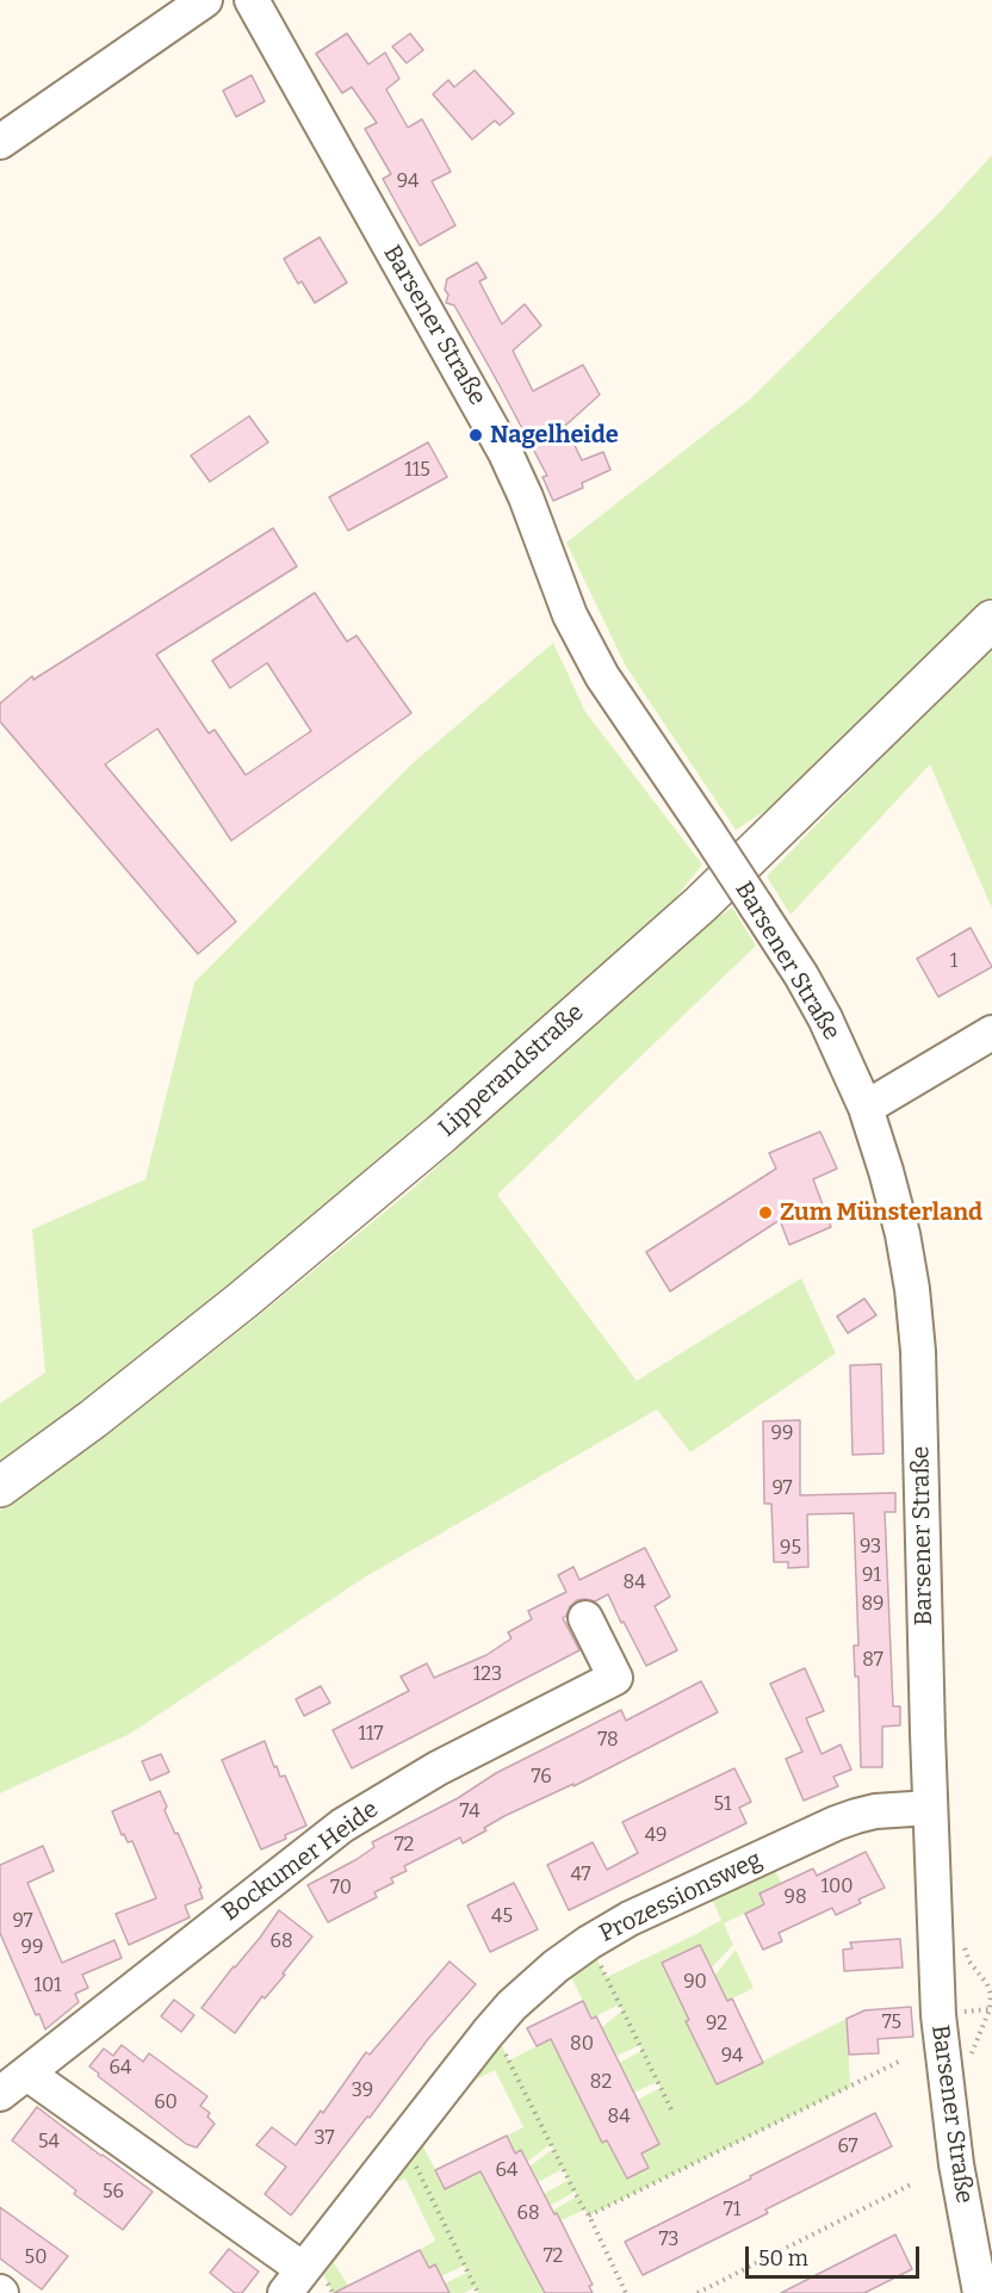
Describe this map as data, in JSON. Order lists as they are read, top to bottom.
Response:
{
  "streets": {
    "main road": ["Lipperandstraße"],
    "street": ["Barsener Straße", "Bockumer Heide", "Prozessionsweg"]
  },
  "crossings": [
    ["Barsener Straße", "Prozessionsweg"]
  ],
  "places": ["Nagelheide", "Zum Münsterland"],
  "house_numbers": [
    "94",
    "115",
    "1",
    "99",
    "97",
    "93",
    "95",
    "91",
    "84",
    "89",
    "87",
    "123",
    "117",
    "78",
    "76",
    "51",
    "74",
    "49",
    "72",
    "47",
    "100",
    "70",
    "98",
    "45",
    "97",
    "68",
    "99",
    "90",
    "101",
    "75",
    "92",
    "80",
    "94",
    "64",
    "82",
    "39",
    "60",
    "84",
    "37",
    "54",
    "67",
    "64",
    "56",
    "71",
    "68",
    "73",
    "72",
    "50"
  ],
  "scale_bar": "50 m"
}
